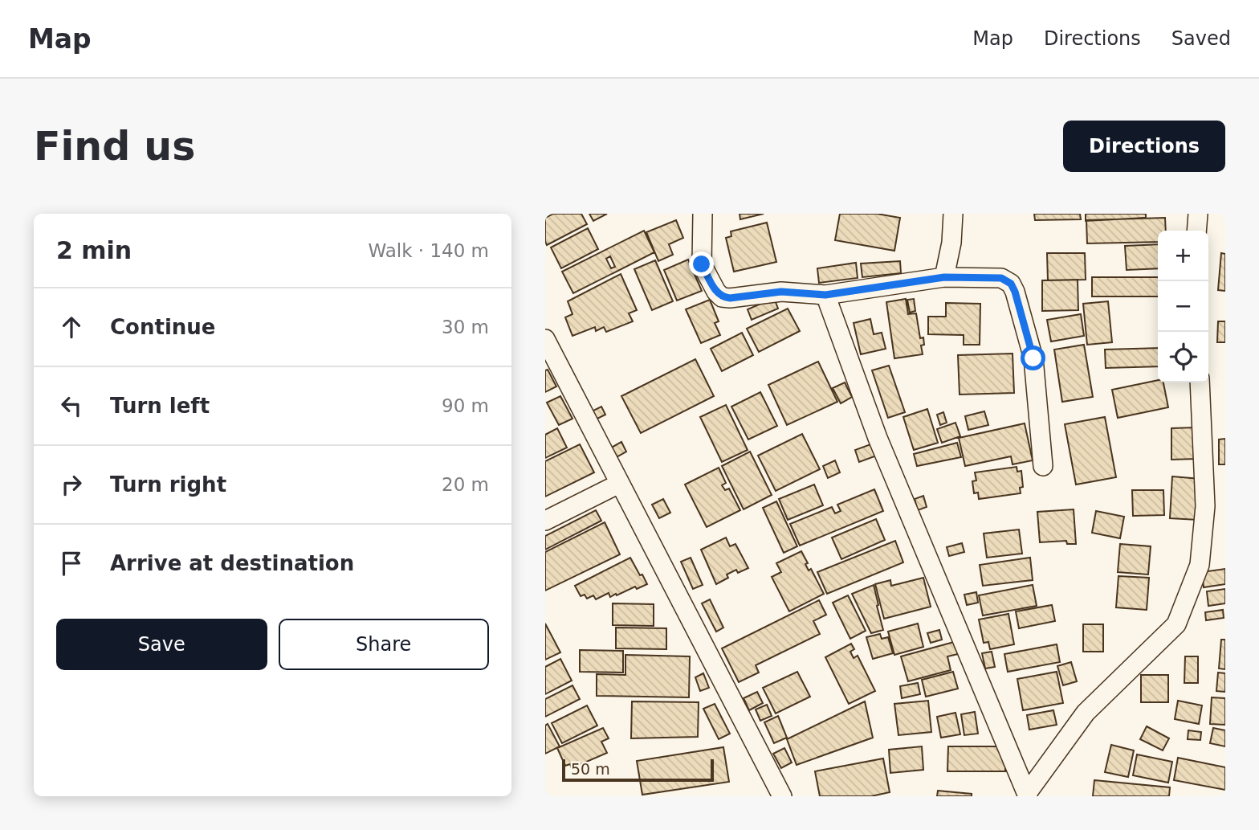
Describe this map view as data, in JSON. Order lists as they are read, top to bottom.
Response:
{
  "scale_bar": "50 m",
  "page": {
    "header": "Map",
    "nav": ["Map", "Directions", "Saved"],
    "buttons": [
      "Directions",
      ["Save", "Share"]
    ],
    "title": "Find us",
    "heading": ["2 min", "Walk · 140 m"],
    "map_buttons": ["+", "−"],
    "list": [
      ["Continue", "30 m"],
      ["Turn left", "90 m"],
      ["Turn right", "20 m"],
      "Arrive at destination"
    ],
    "scale": "50 m"
  }
}
